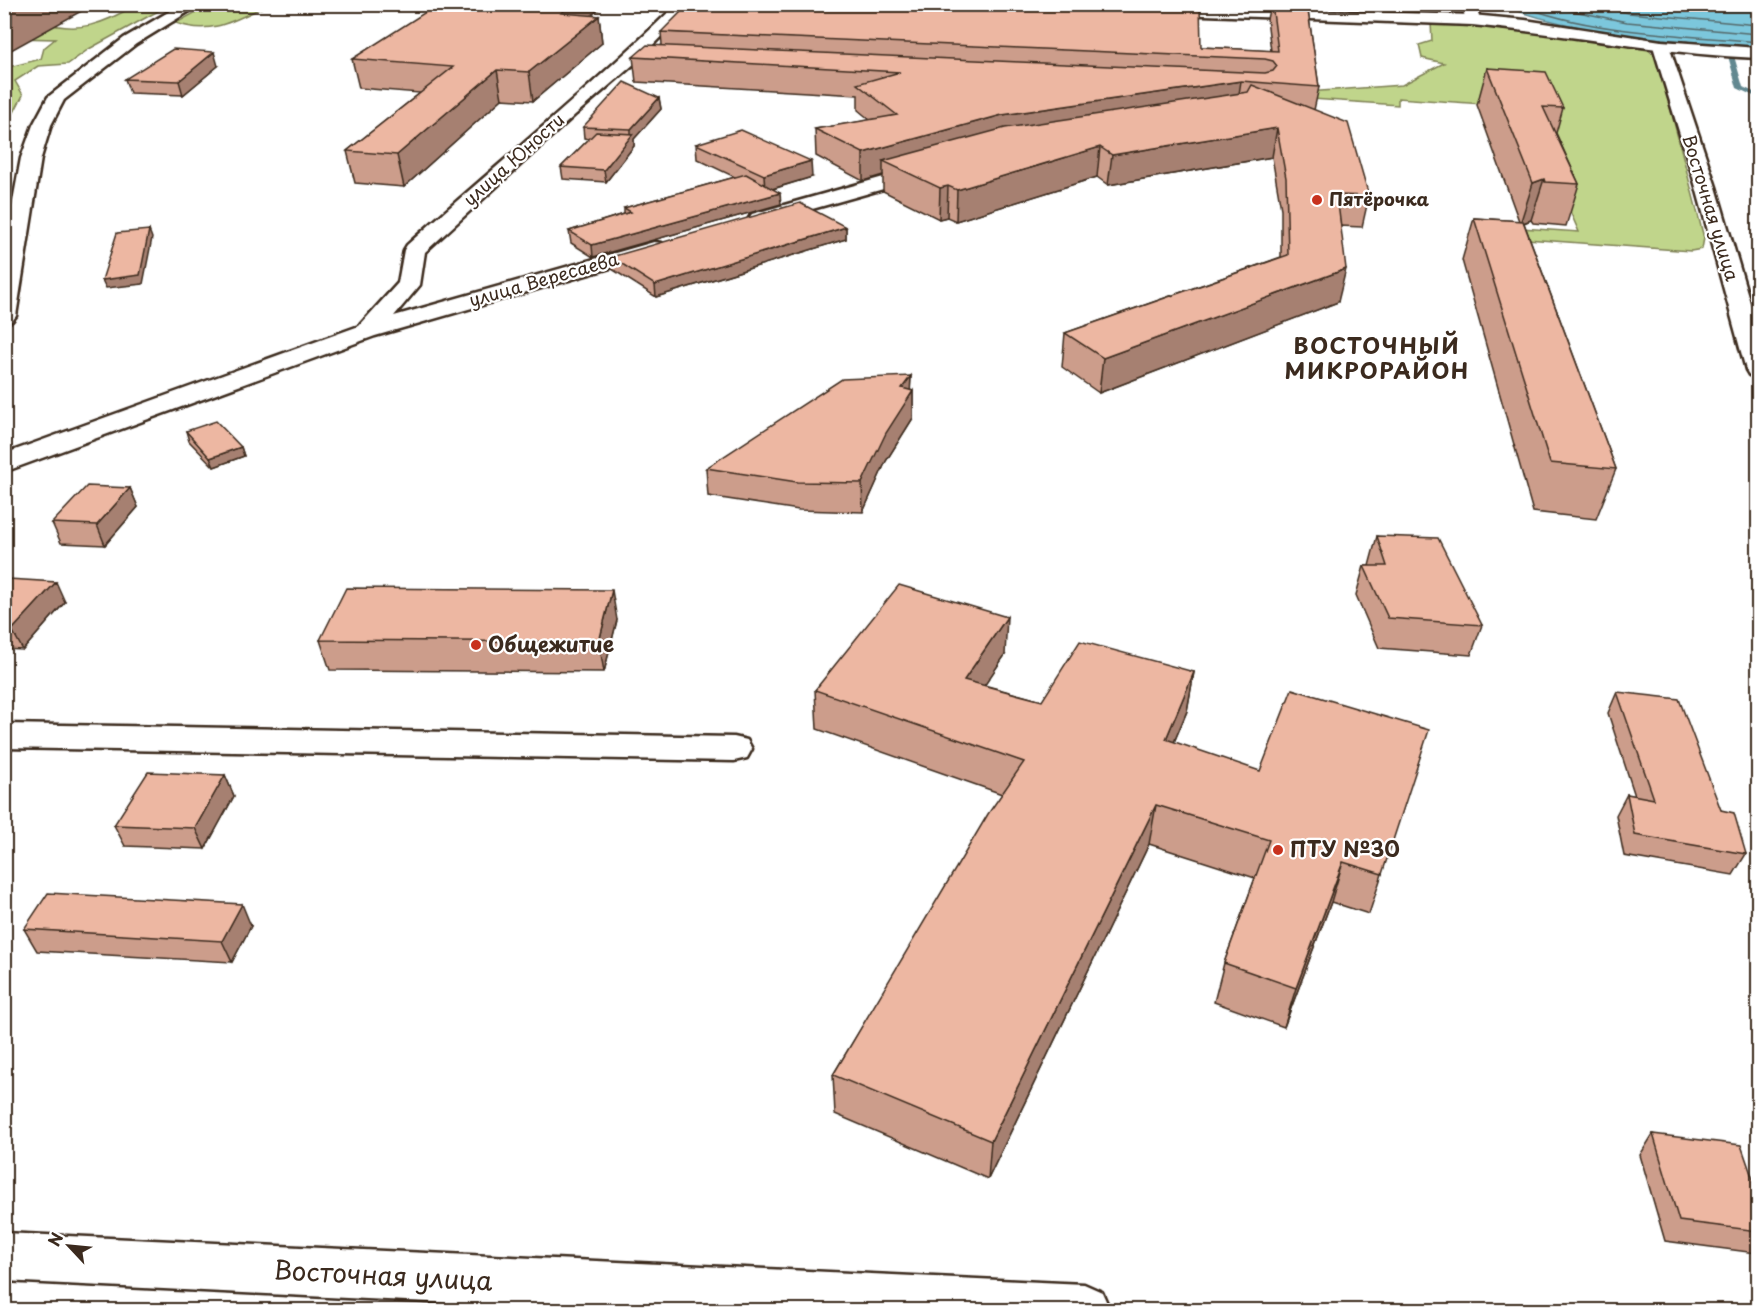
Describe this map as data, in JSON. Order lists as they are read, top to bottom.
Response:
{
  "streets": {
    "street": ["улица Юности", "Восточная улица", "улица Вересаева"]
  },
  "crossings": [
    ["улица Юности", "улица Вересаева"]
  ],
  "districts": ["ВОСТОЧНЫЙ МИКРОРАЙОН"],
  "places": ["Пятёрочка", "Общежитие", "ПТУ №30"],
  "north": "top left"
}
